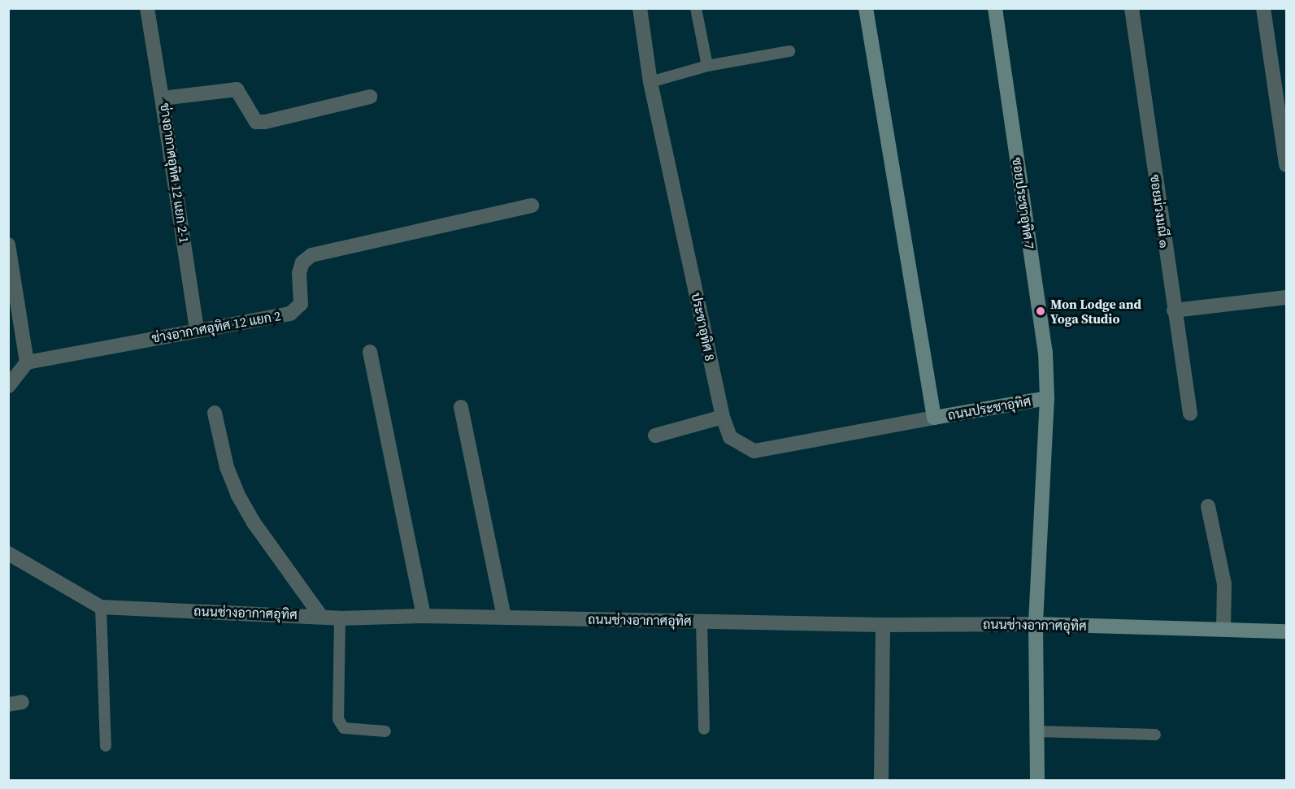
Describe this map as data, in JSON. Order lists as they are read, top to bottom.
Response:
{
  "streets": {
    "street": [
      "ช่างอากาศอุทิศ 12 แยก 2-1",
      "ซอยประชาอุทิศ 7",
      "ซอยม่วงมณี ๑",
      "ช่างอากาศอุทิศ 12 แยก 2",
      "ประชาอุทิศ 8",
      "ถนนประชาอุทิศ",
      "ถนนช่างอากาศอุทิศ"
    ]
  },
  "crossings": [
    ["ช่างอากาศอุทิศ 12 แยก 2-1", "ช่างอากาศอุทิศ 12 แยก 2"],
    ["ซอยประชาอุทิศ 7", "ถนนประชาอุทิศ"],
    ["ประชาอุทิศ 8", "ถนนประชาอุทิศ"],
    ["ถนนประชาอุทิศ", "ถนนช่างอากาศอุทิศ"]
  ],
  "places": ["Mon Lodge and Yoga Studio"]
}
